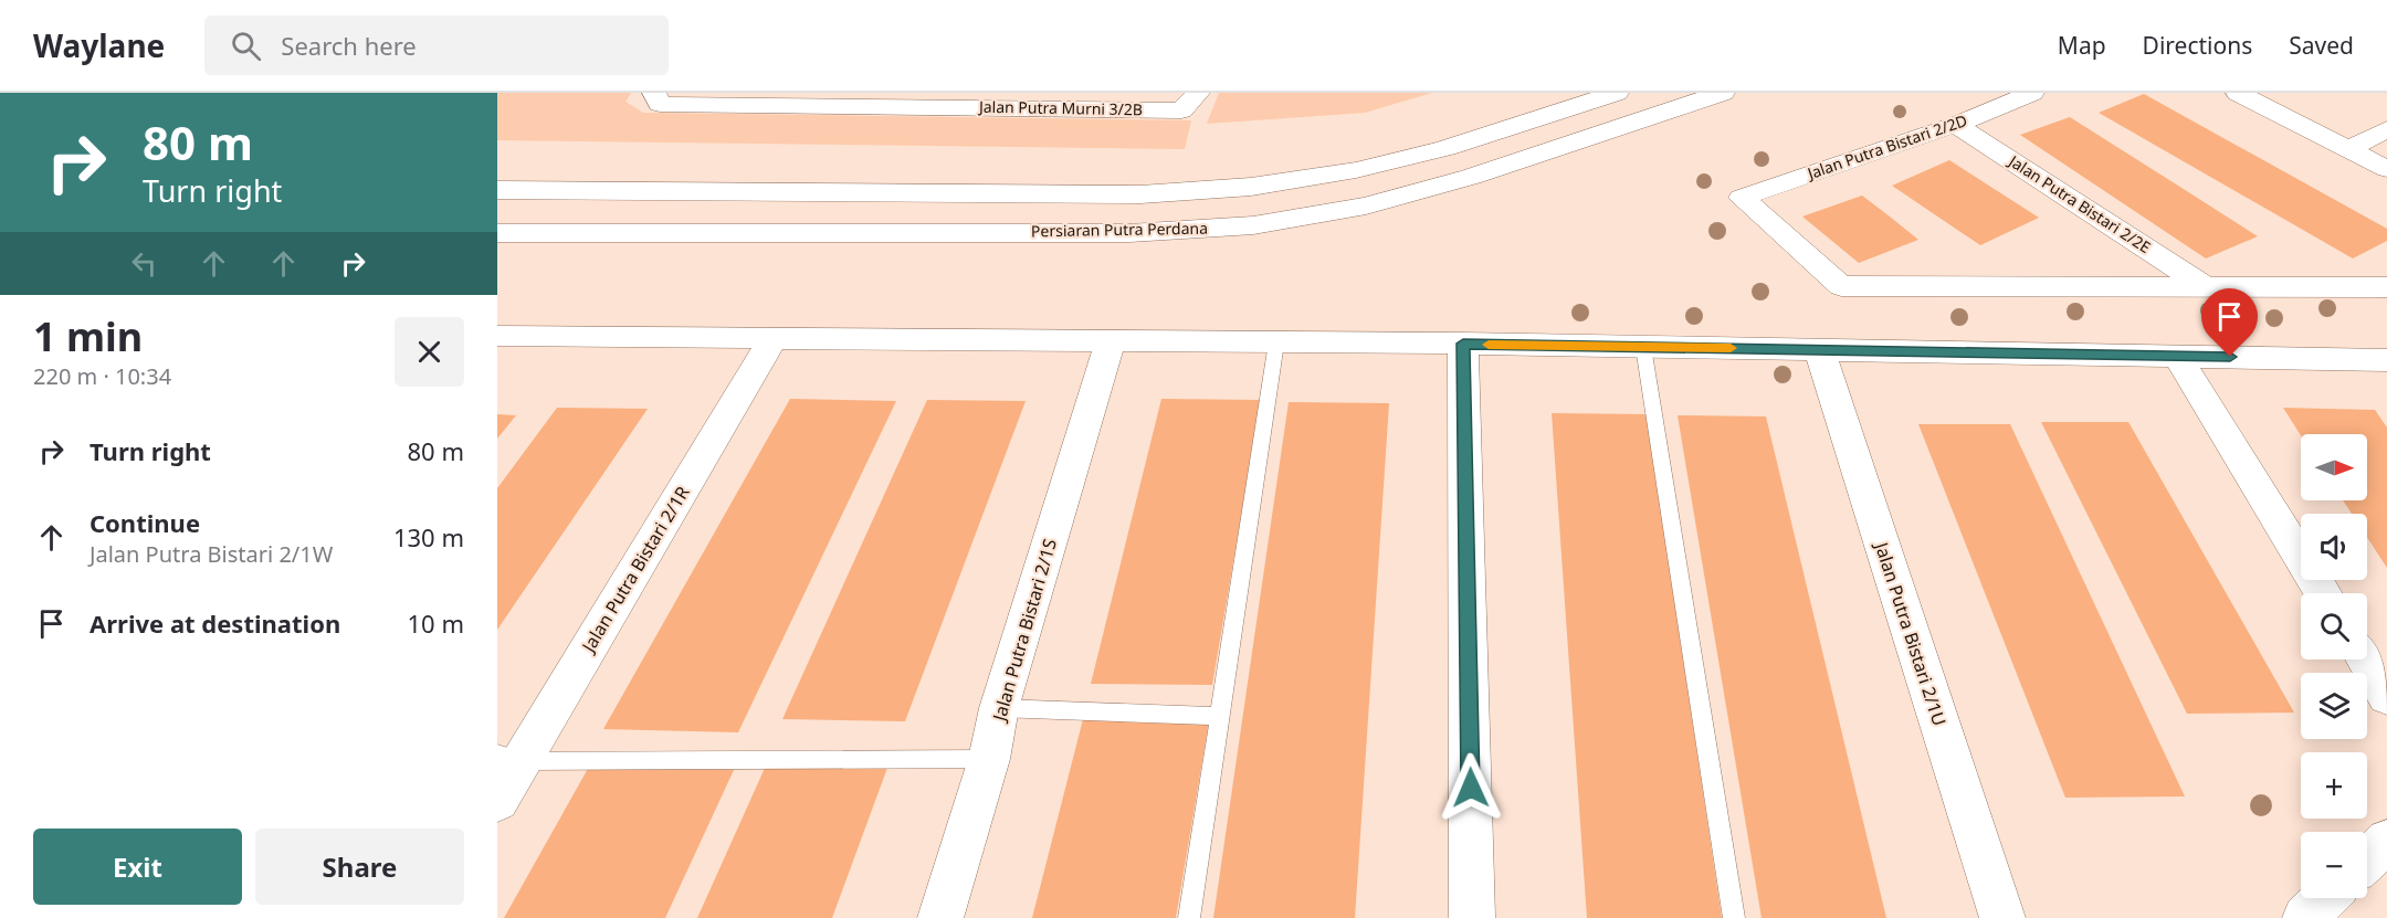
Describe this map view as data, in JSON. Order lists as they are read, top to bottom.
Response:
{
  "streets": {
    "main road": ["Persiaran Putra Perdana"],
    "street": [
      "Jalan Putra Murni 3/2B",
      "Jalan Putra Bistari 2/2D",
      "Jalan Putra Bistari 2/2E",
      "Jalan Putra Bistari 2/1R",
      "Jalan Putra Bistari 2/1S",
      "Jalan Putra Bistari 2/1U"
    ]
  },
  "crossings": [
    ["Jalan Putra Bistari 2/2D", "Jalan Putra Bistari 2/2E"]
  ],
  "north": "right",
  "page": {
    "header": "Waylane",
    "search": "Search here",
    "nav": ["Map", "Directions", "Saved"],
    "turn": ["80 m", "Turn right"],
    "heading": ["1 min", "220 m · 10:34"],
    "list": [
      {
        "name": "Turn right",
        "value": "80 m"
      },
      {
        "name": "Continue",
        "note": "Jalan Putra Bistari 2/1W",
        "value": "130 m"
      },
      {
        "name": "Arrive at destination",
        "value": "10 m"
      }
    ],
    "map_buttons": ["+", "−"],
    "buttons": ["Exit", "Share"]
  }
}
